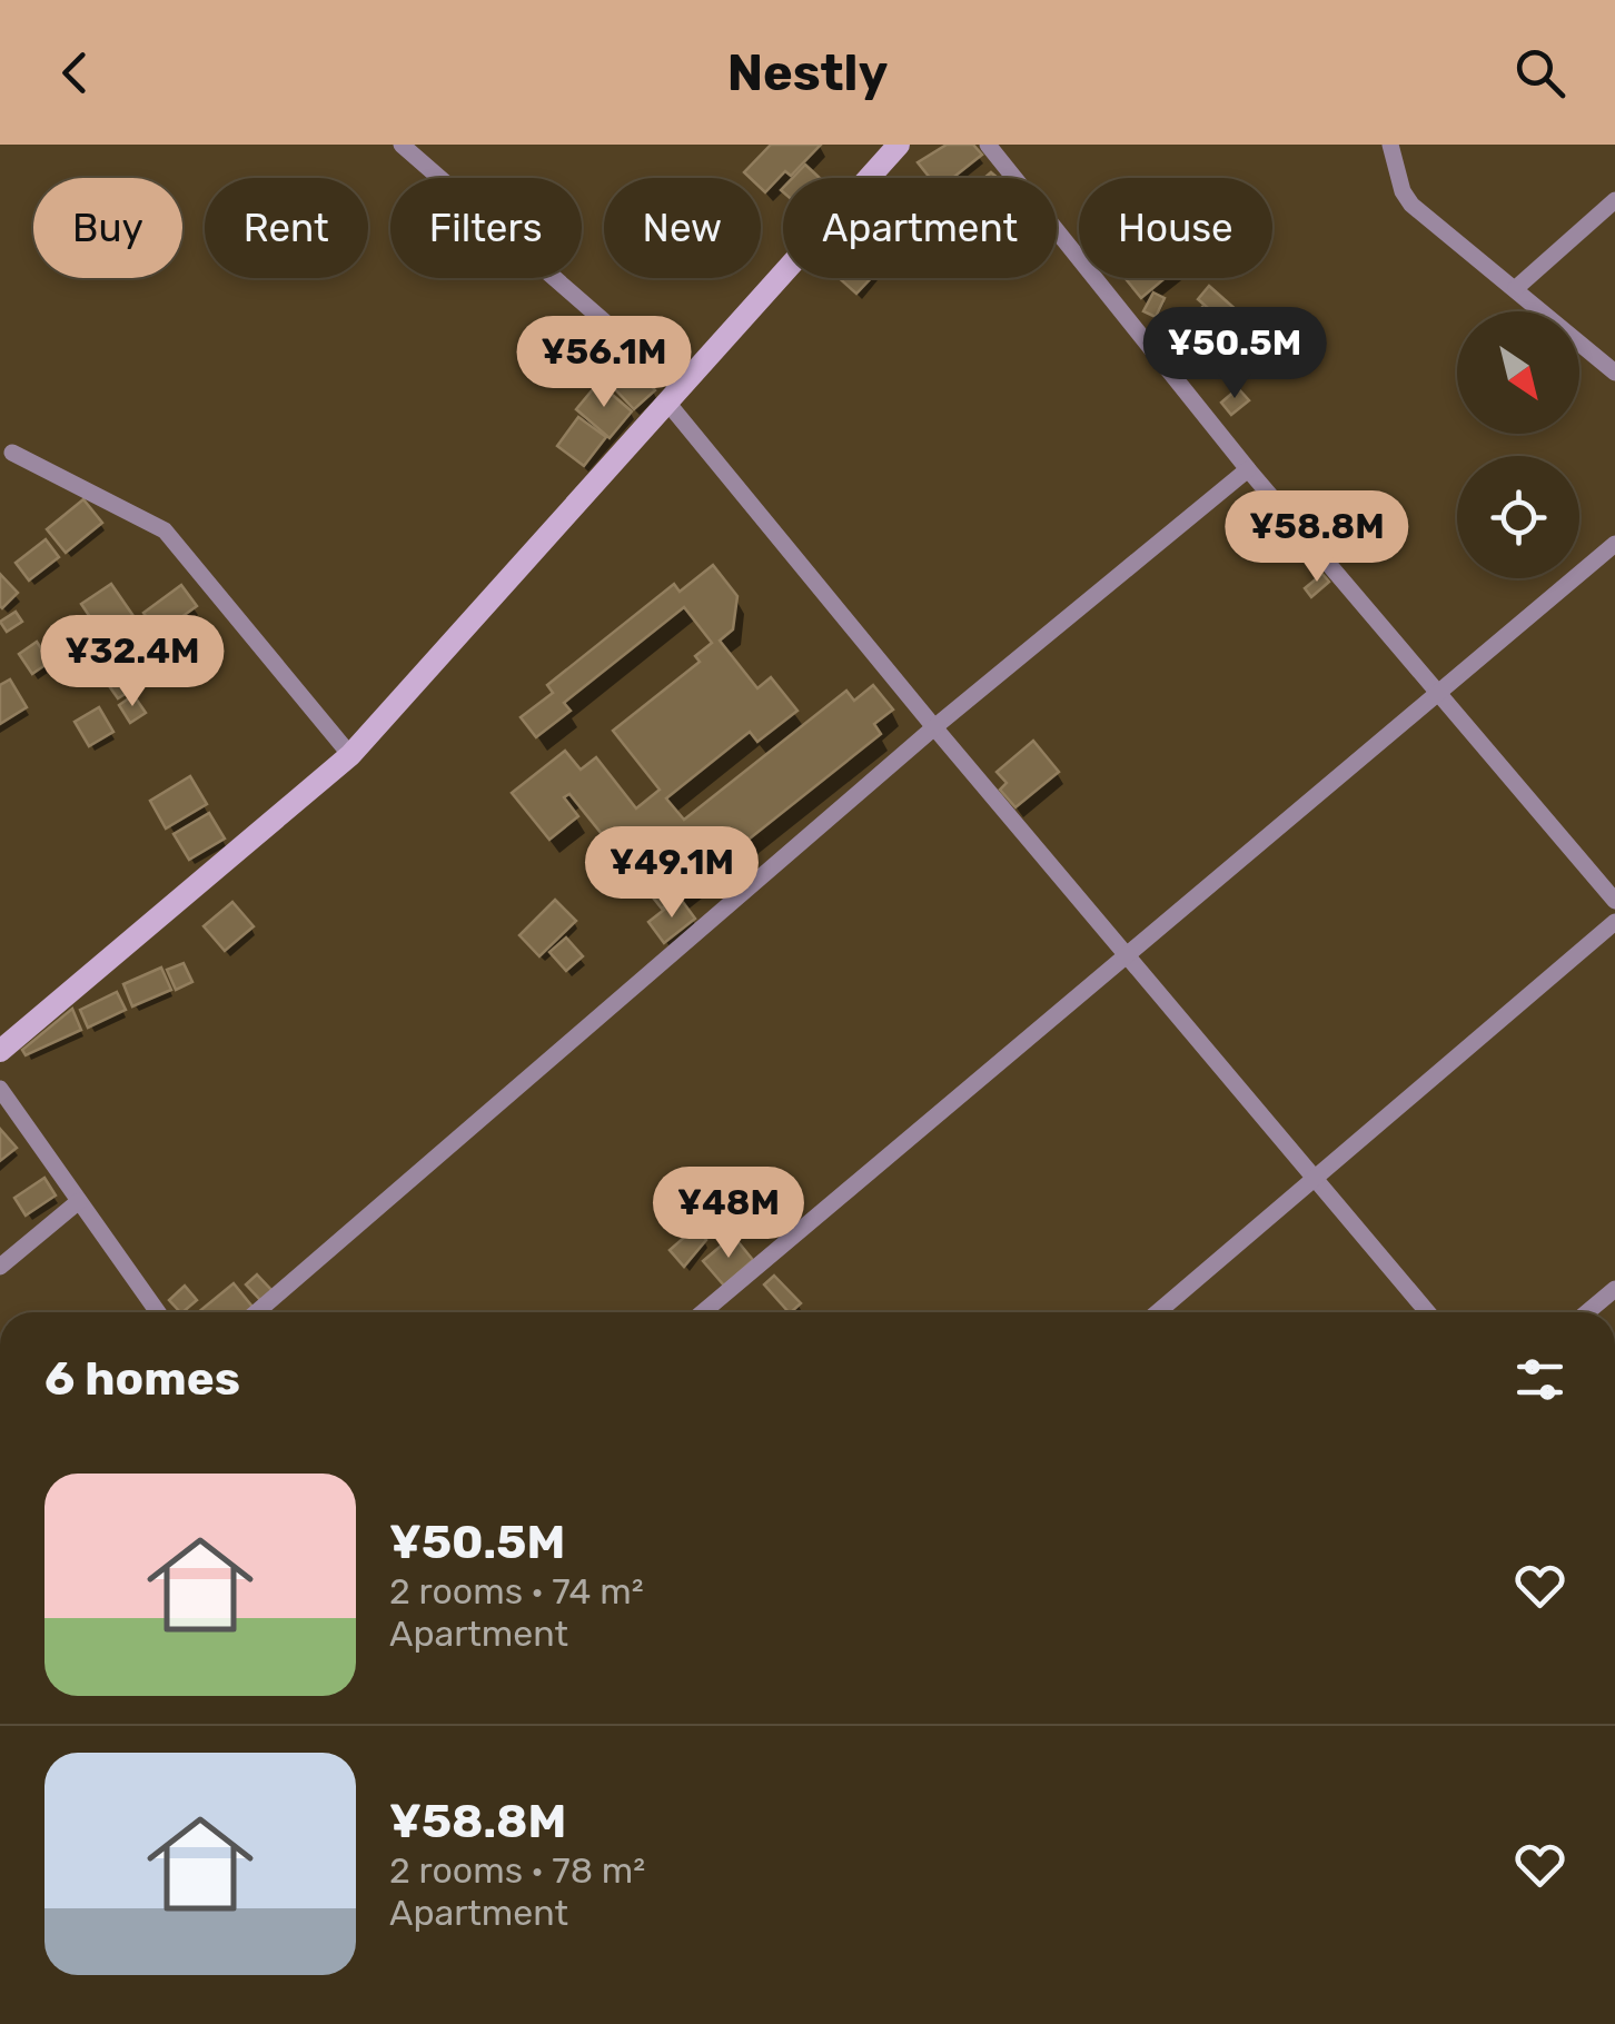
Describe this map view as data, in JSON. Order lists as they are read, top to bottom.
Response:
{
  "north": "bottom right",
  "page": {
    "header": "Nestly",
    "chip": [
      "Buy",
      "Rent",
      "Filters",
      "New",
      "Apartment",
      "House"
    ],
    "price": [
      "¥50.5M",
      "¥56.1M",
      "¥58.8M",
      "¥32.4M",
      "¥49.1M",
      "¥48M"
    ],
    "heading": "6 homes",
    "list": [
      {
        "name": "¥50.5M",
        "note": "2 rooms · 74 m² · Apartment"
      },
      {
        "name": "¥58.8M",
        "note": "2 rooms · 78 m² · Apartment"
      }
    ]
  }
}
